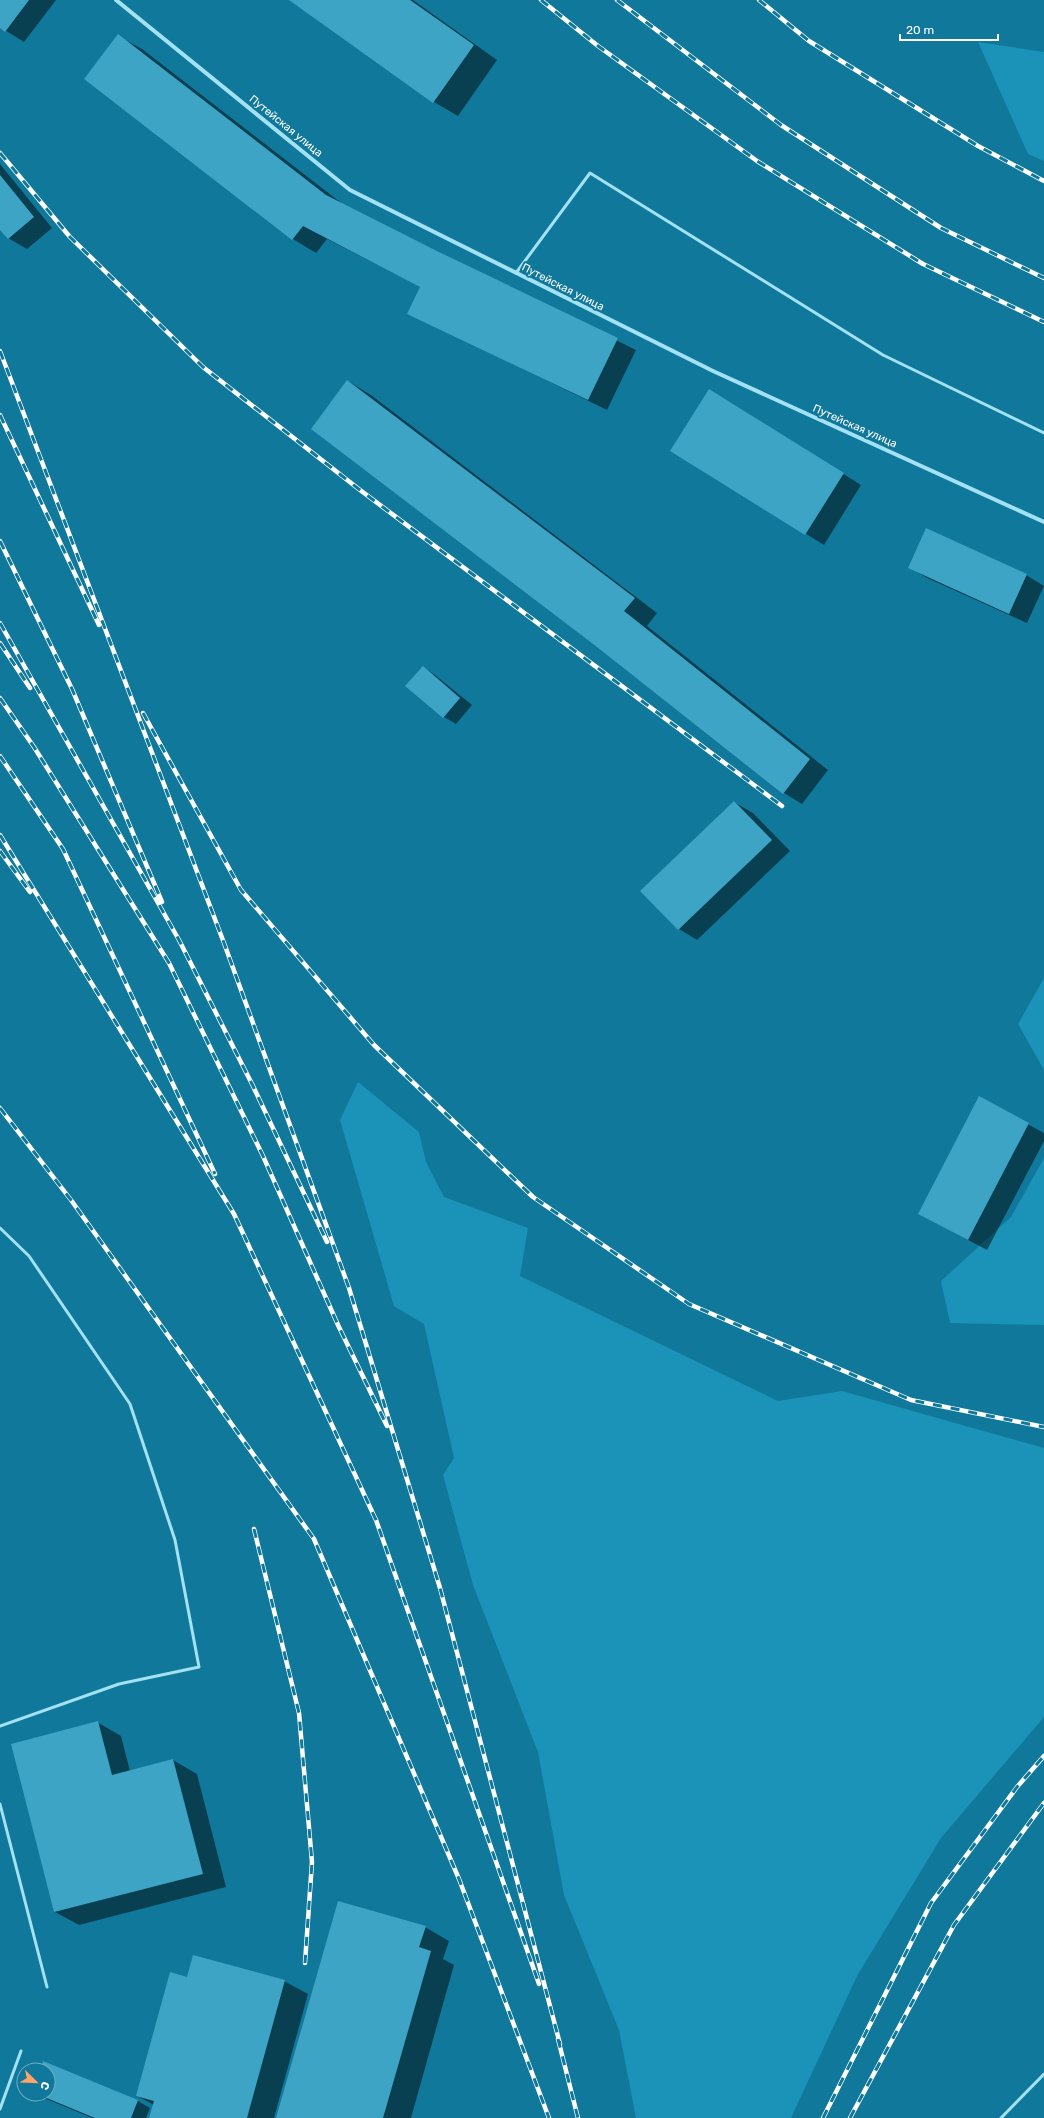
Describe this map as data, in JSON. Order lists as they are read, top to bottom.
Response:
{
  "streets": {
    "street": ["Путейская улица"]
  },
  "scale_bar": "20 m",
  "north": "bottom right"
}
